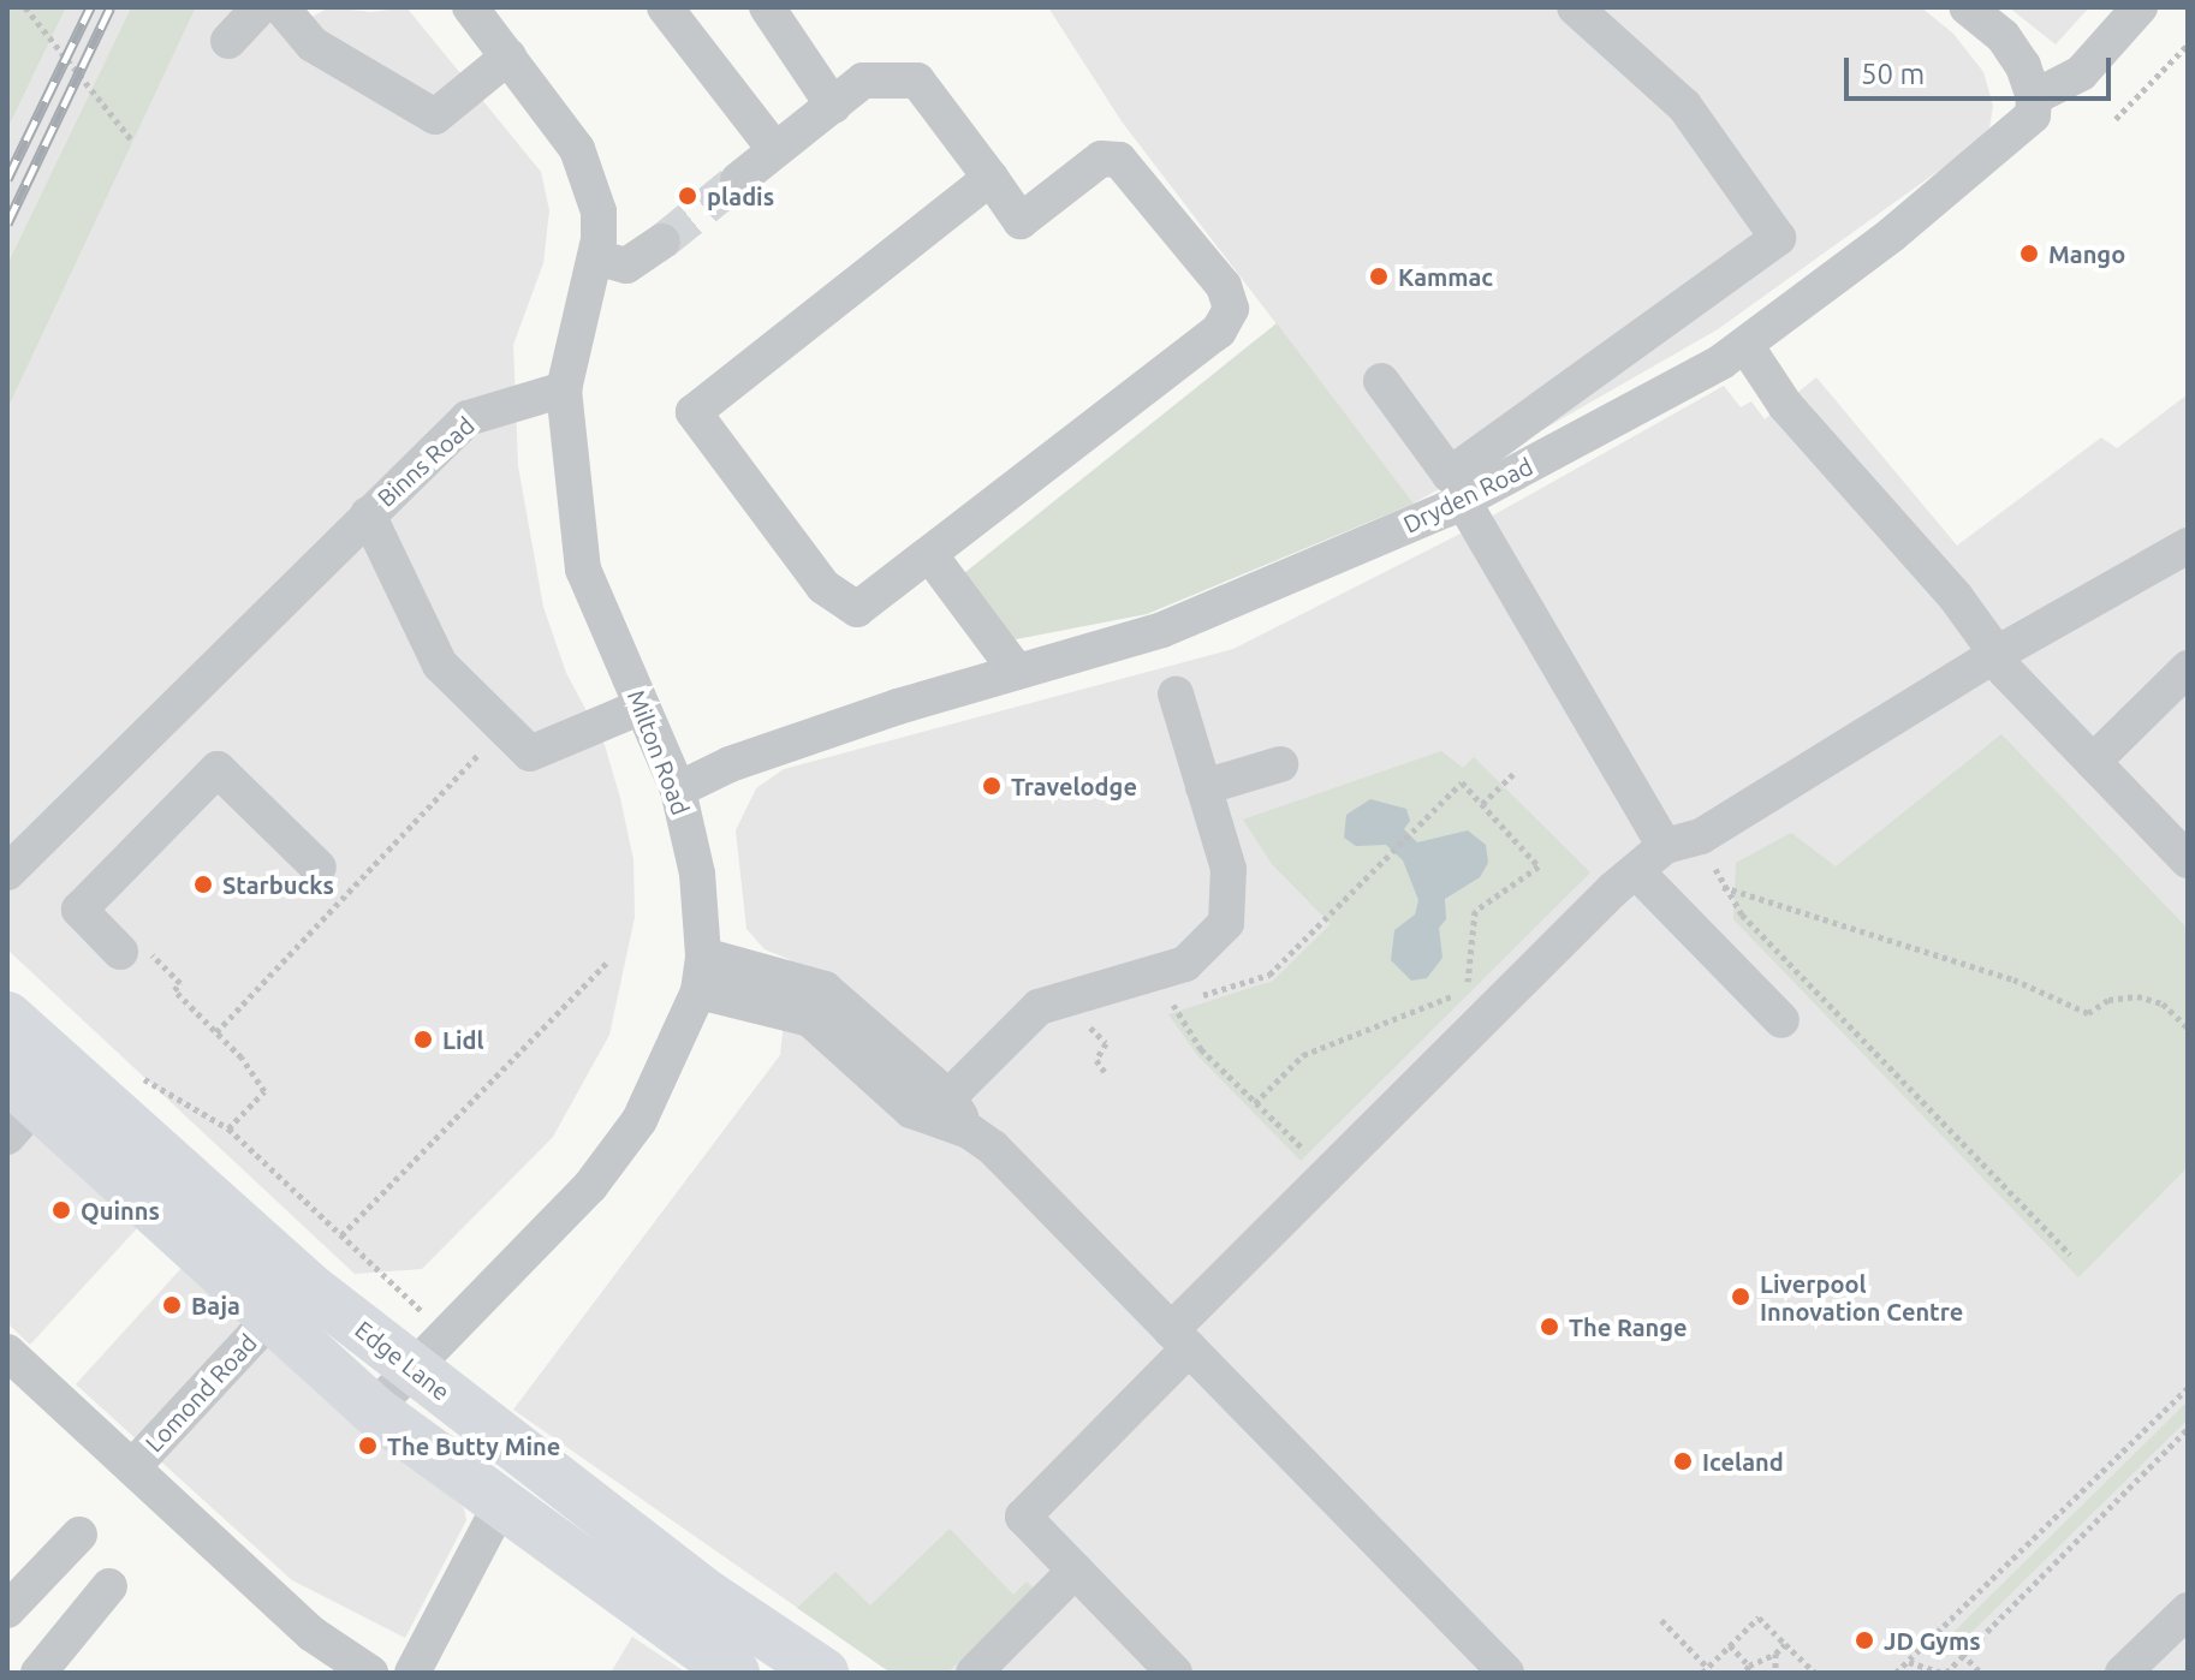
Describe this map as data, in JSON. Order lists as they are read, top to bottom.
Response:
{
  "streets": {
    "highway": ["Edge Lane"],
    "street": [
      "Binns Road",
      "Dryden Road",
      "Milton Road",
      "Lomond Road"
    ]
  },
  "crossings": [
    ["Binns Road", "Milton Road"],
    ["Dryden Road", "Milton Road"],
    ["Milton Road", "Edge Lane"]
  ],
  "places": [
    "pladis",
    "Mango",
    "Kammac",
    "Travelodge",
    "Starbucks",
    "Lidl",
    "Quinns",
    "Liverpool Innovation Centre",
    "Baja",
    "The Range",
    "The Butty Mine",
    "Iceland",
    "JD Gyms"
  ],
  "scale_bar": "50 m"
}
